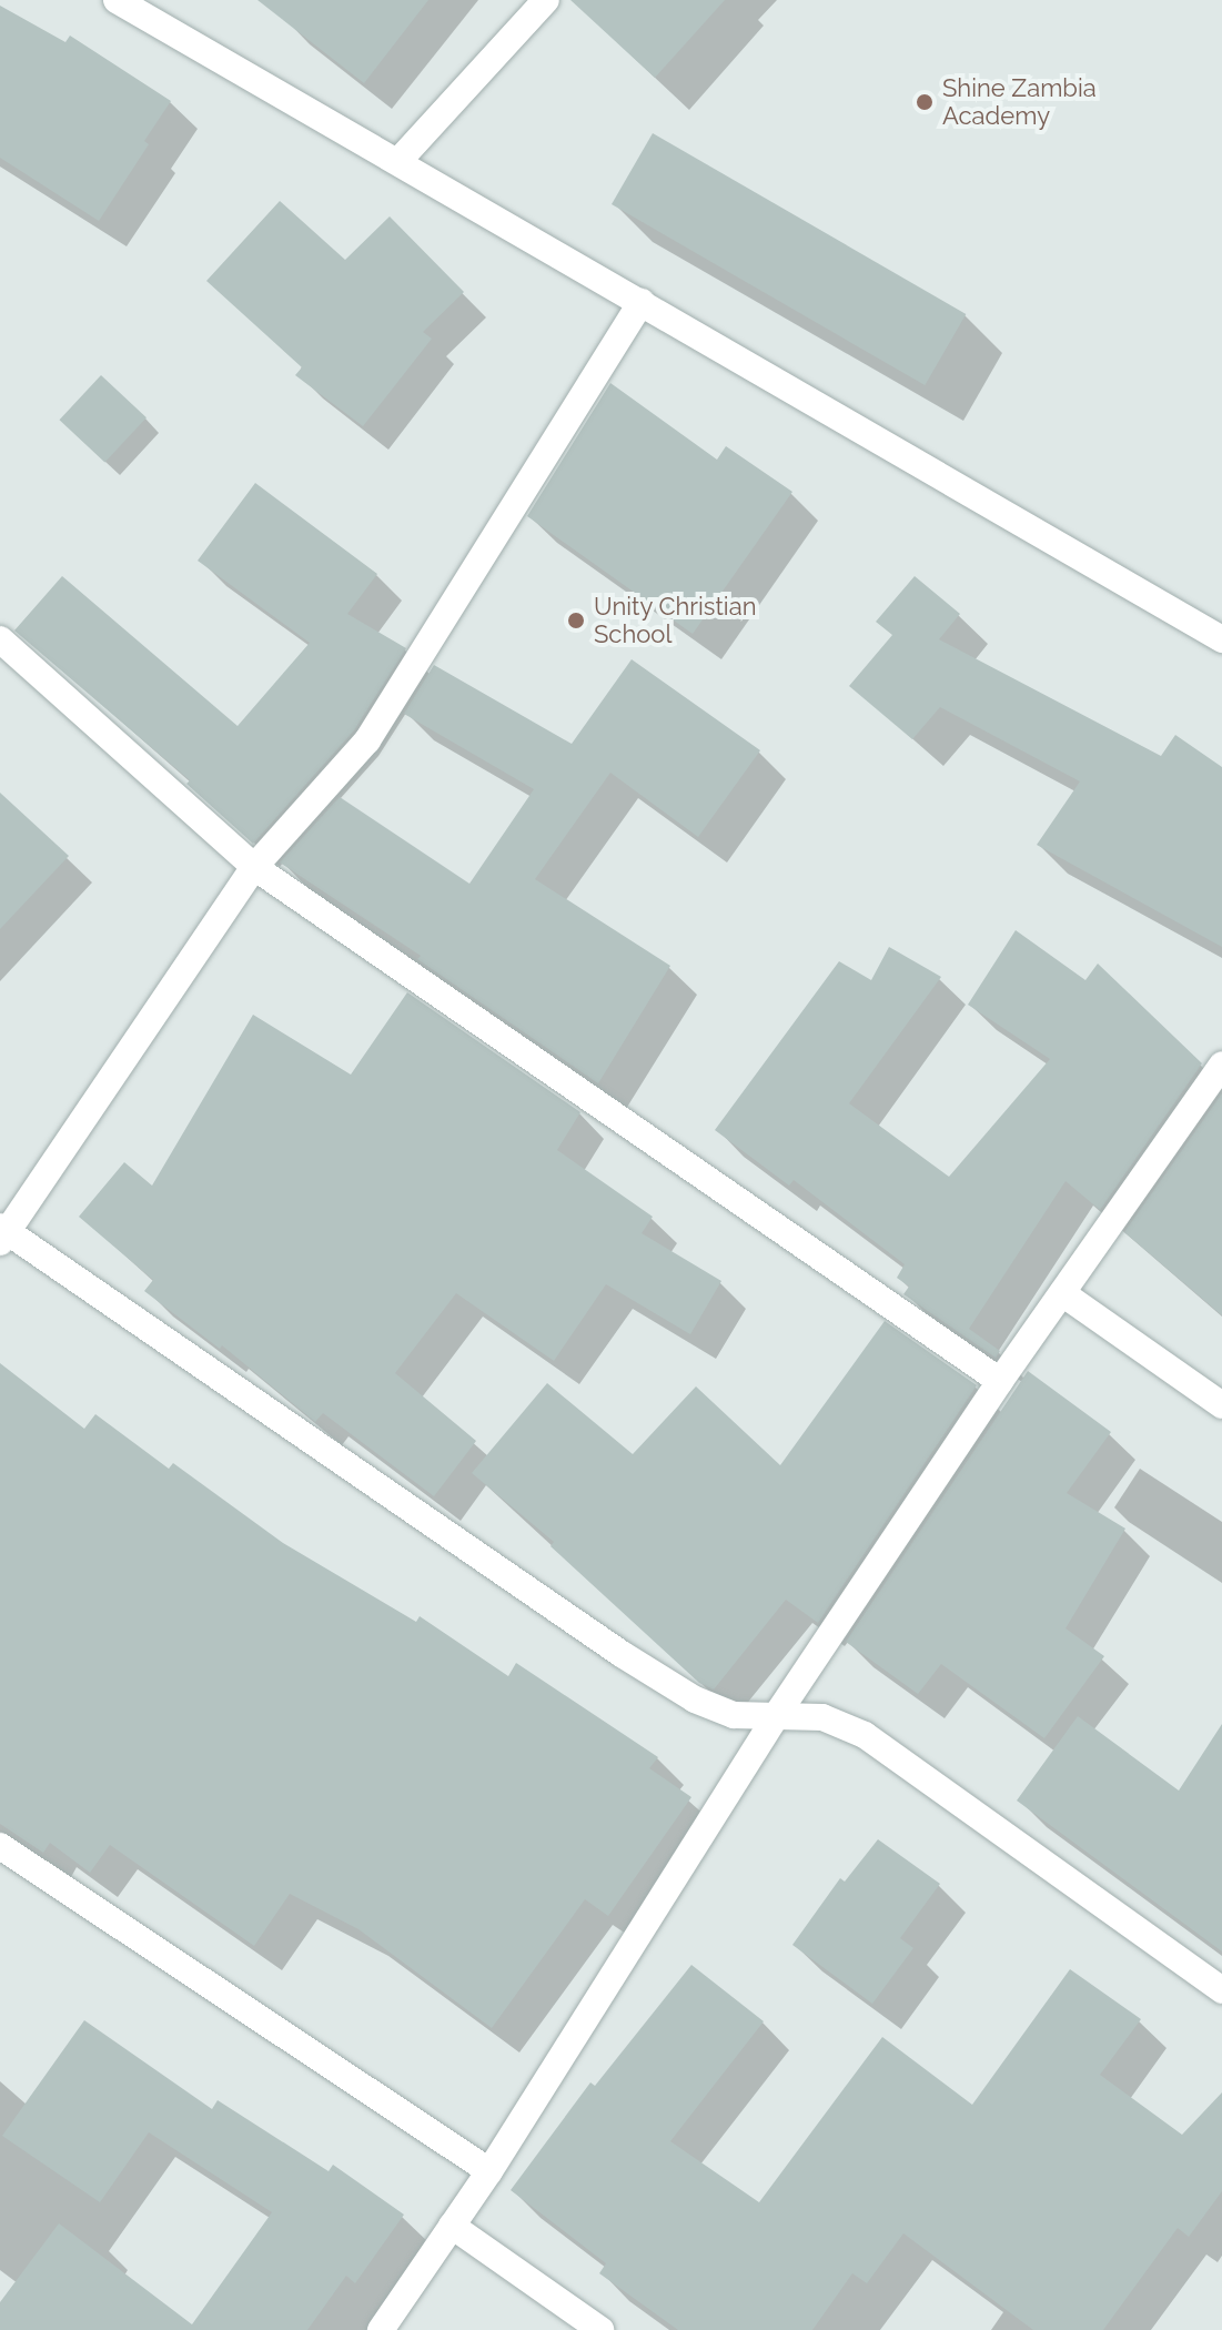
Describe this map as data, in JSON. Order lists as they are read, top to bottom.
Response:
{
  "places": ["Shine Zambia Academy", "Unity Christian School"]
}
